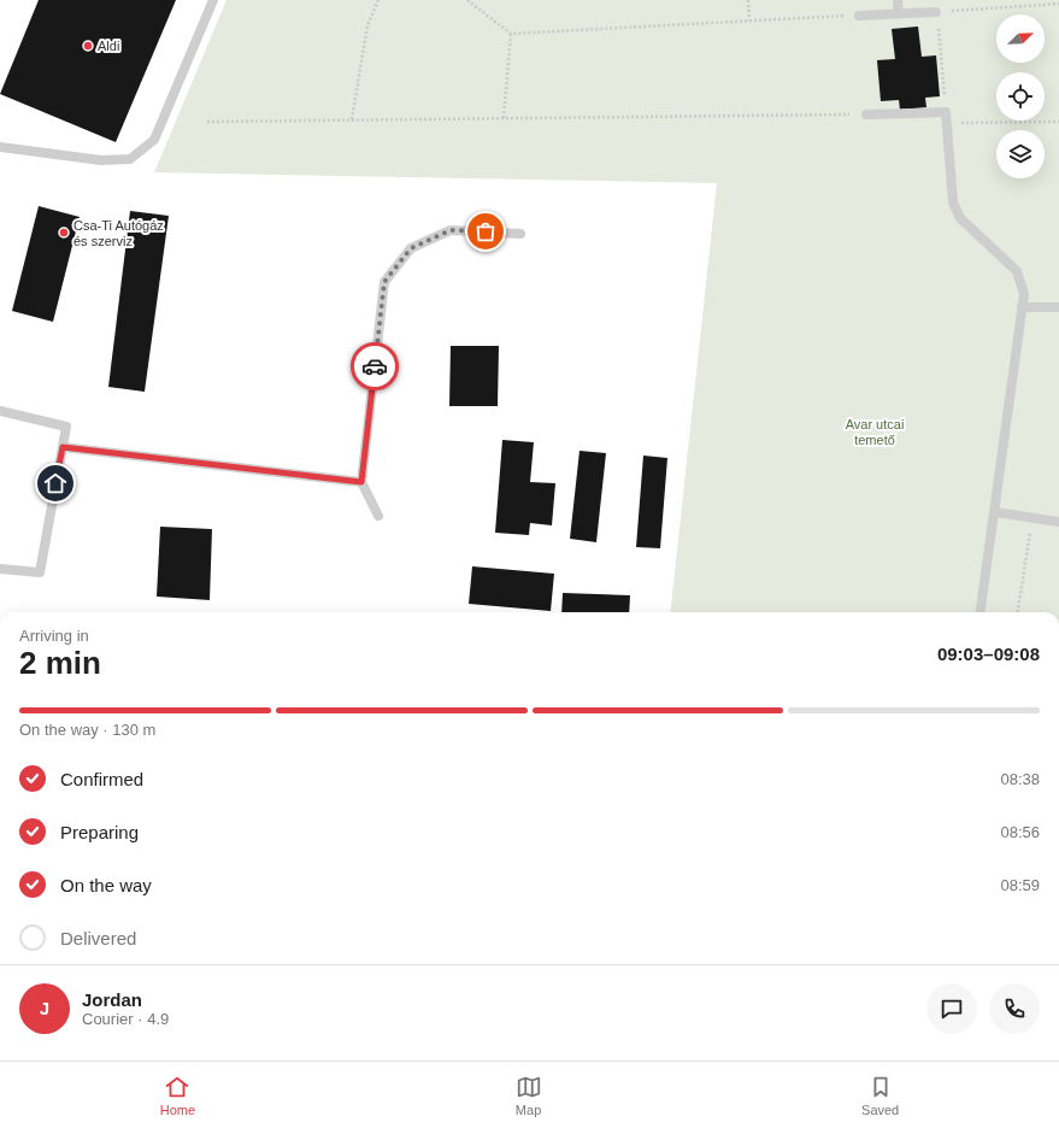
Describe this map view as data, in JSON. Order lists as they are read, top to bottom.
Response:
{
  "parks": ["Avar utcai temető"],
  "places": ["Aldi", "Csa-Ti Autógáz és szerviz"],
  "north": "top right",
  "page": {
    "heading": ["2 min", "Arriving in", "09:03–09:08"],
    "panel": ["Jordan", "Courier · 4.9"],
    "bar": "On the way · 130 m",
    "list": [
      ["Confirmed", "08:38"],
      ["Preparing", "08:56"],
      ["On the way", "08:59"],
      "Delivered"
    ],
    "round": "J",
    "tabs": ["Home", "Map", "Saved"]
  }
}
